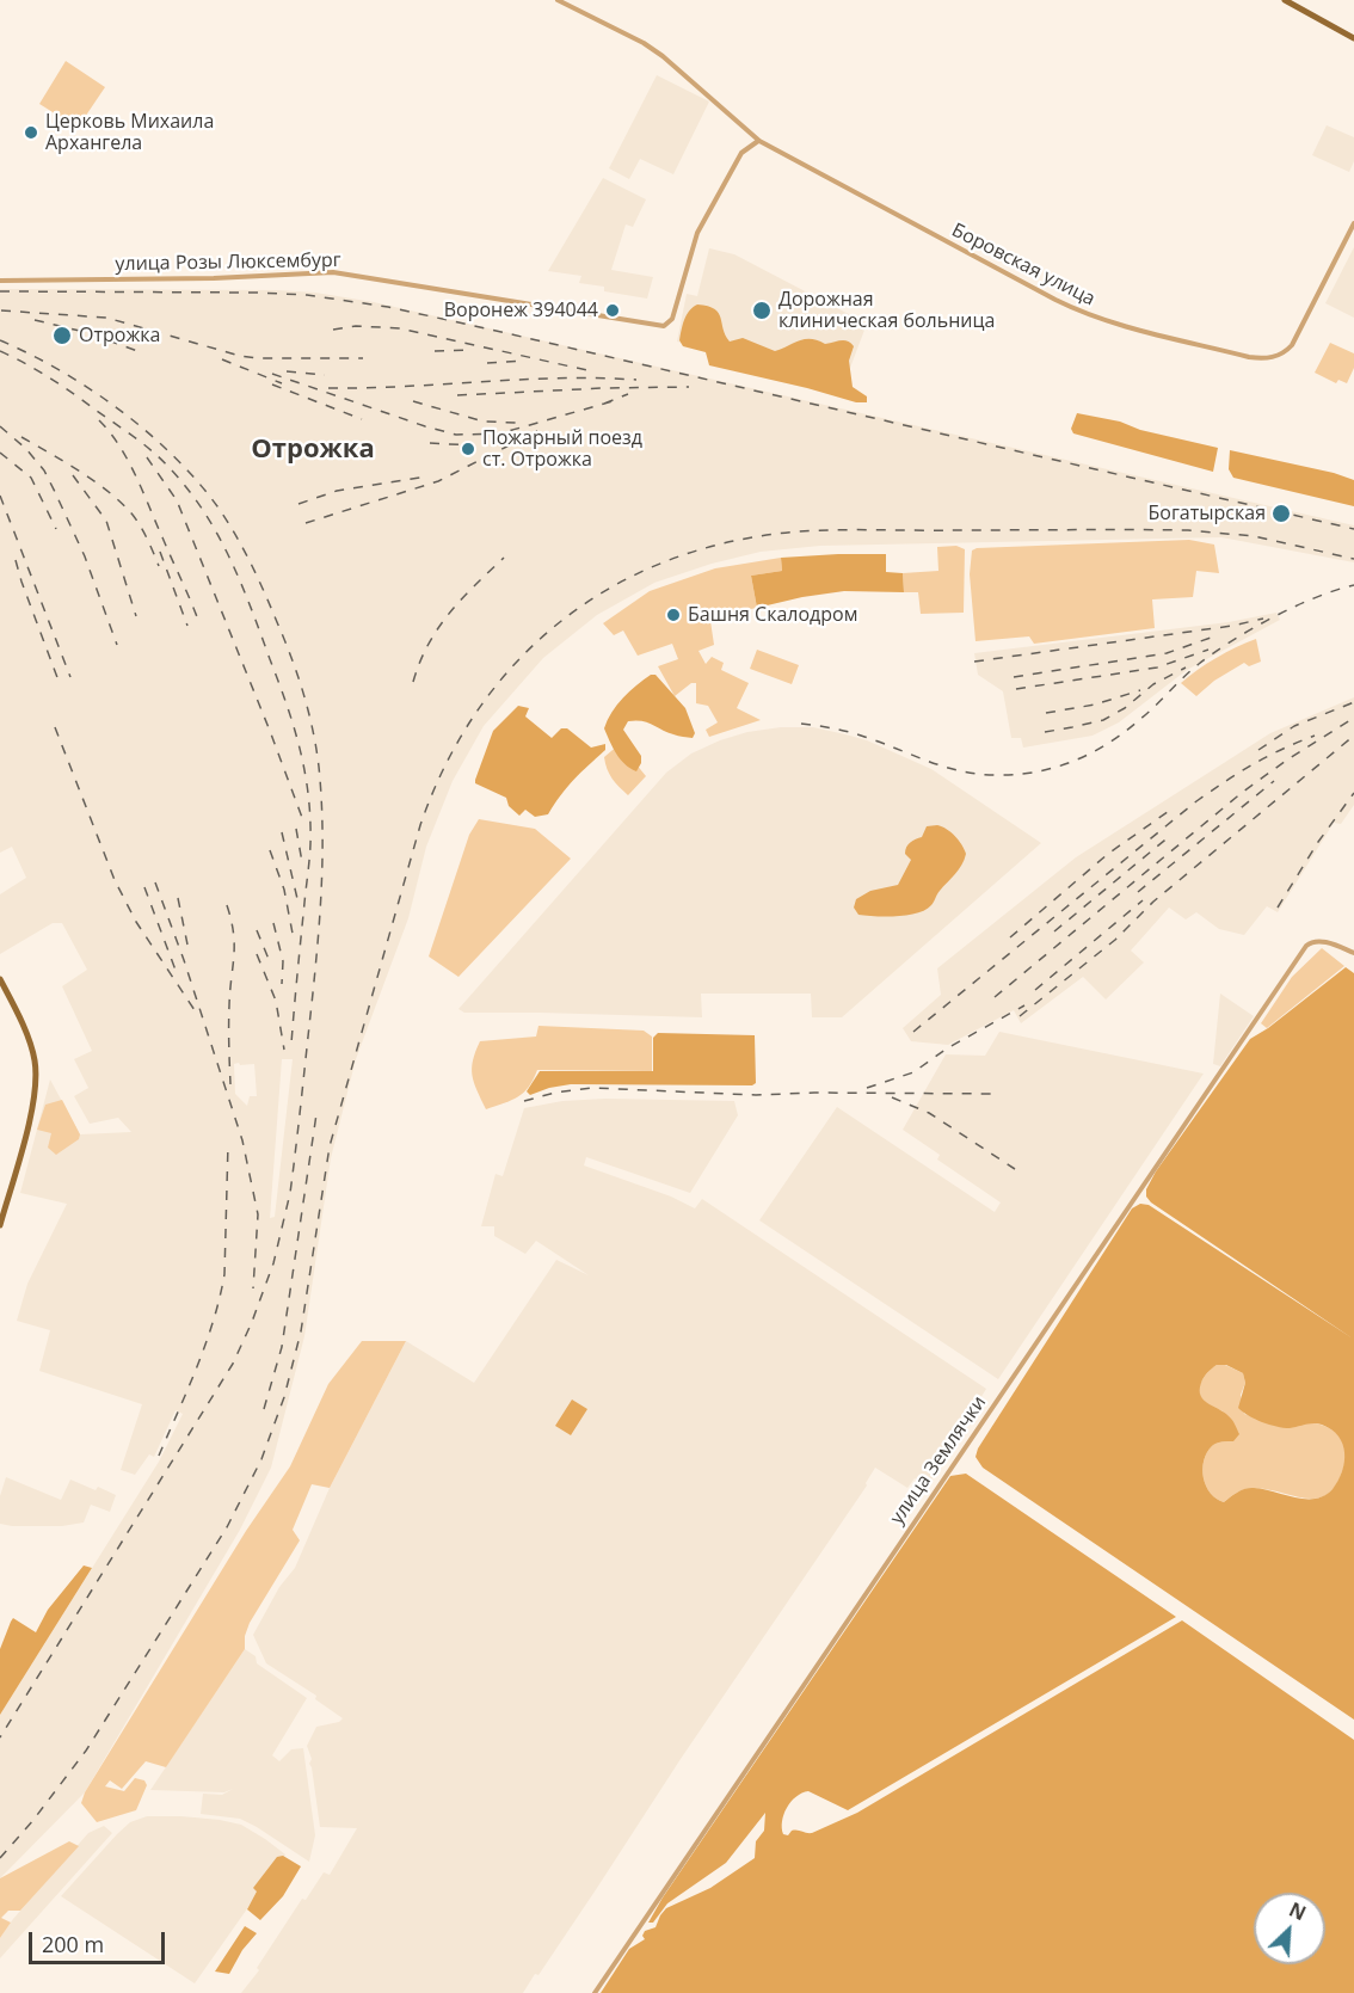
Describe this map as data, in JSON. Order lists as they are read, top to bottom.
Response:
{
  "streets": {
    "street": ["улица Розы Люксембург", "Боровская улица", "улица Землячки"]
  },
  "crossings": [
    ["улица Розы Люксембург", "Боровская улица"]
  ],
  "districts": ["Отрожка"],
  "places": [
    "Церковь Михаила Архангела",
    "Воронеж 394044",
    "Дорожная клиническая больница",
    "Отрожка",
    "Пожарный поезд ст. Отрожка",
    "Богатырская",
    "Башня Скалодром"
  ],
  "scale_bar": "200 m",
  "north": "top right"
}
